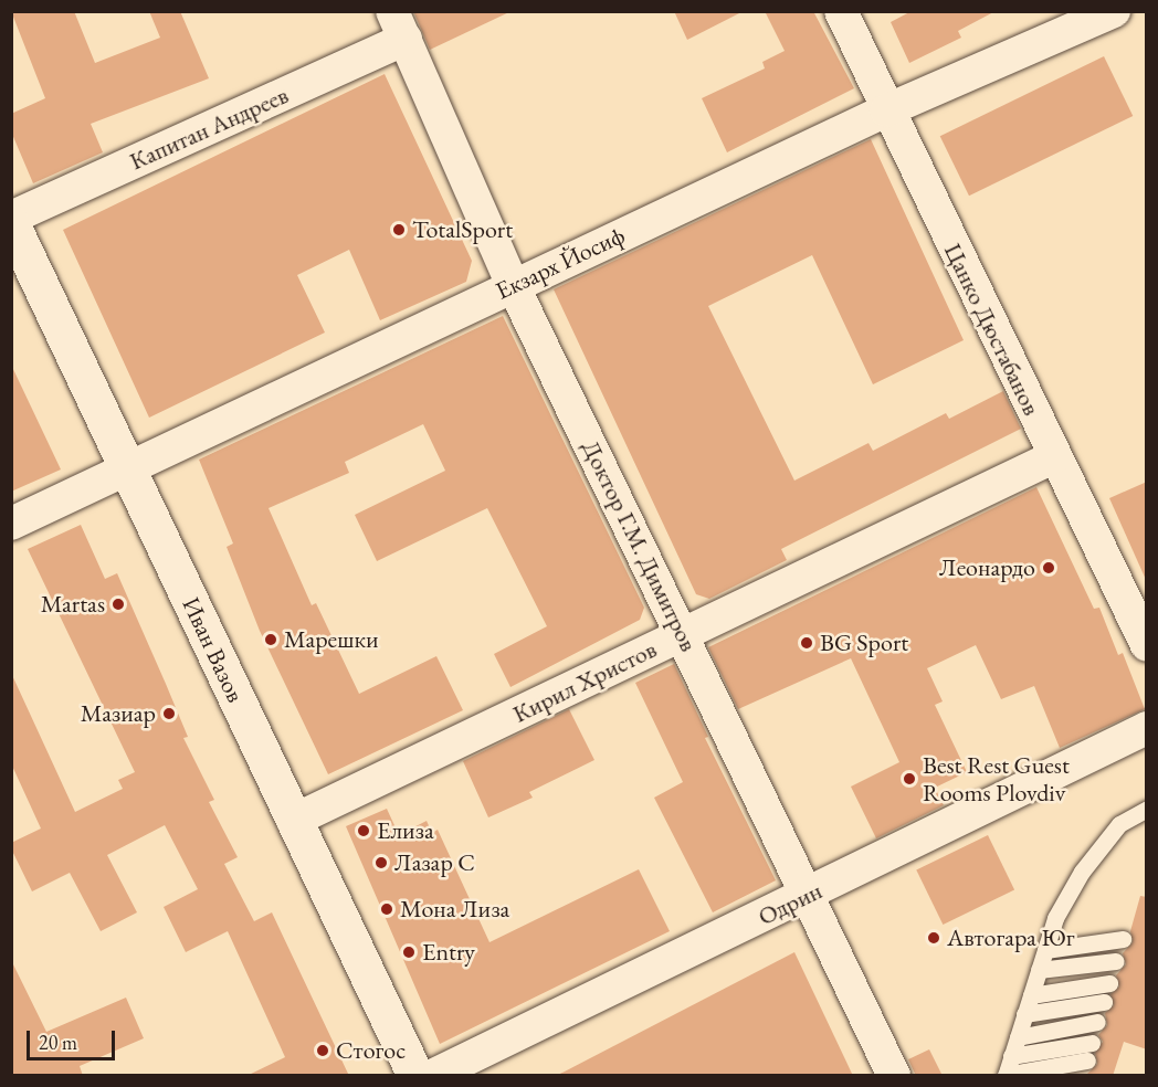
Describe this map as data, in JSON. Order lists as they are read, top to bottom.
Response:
{
  "streets": {
    "street": [
      "Капитан Андреев",
      "Екзарх Йосиф",
      "Цанко Дюстабанов",
      "Доктор Г.М. Димитров",
      "Иван Вазов",
      "Кирил Христов",
      "Одрин"
    ]
  },
  "crossings": [
    ["Капитан Андреев", "Доктор Г.М. Димитров"],
    ["Екзарх Йосиф", "Цанко Дюстабанов"],
    ["Екзарх Йосиф", "Доктор Г.М. Димитров"],
    ["Екзарх Йосиф", "Иван Вазов"],
    ["Цанко Дюстабанов", "Кирил Христов"],
    ["Доктор Г.М. Димитров", "Кирил Христов"],
    ["Доктор Г.М. Димитров", "Одрин"],
    ["Иван Вазов", "Кирил Христов"]
  ],
  "places": [
    "TotalSport",
    "Леонардо",
    "Martas",
    "Марешки",
    "BG Sport",
    "Мазиар",
    "Best Rest Guest Rooms Plovdiv",
    "Елиза",
    "Лазар С",
    "Мона Лиза",
    "Автогара Юг",
    "Entry",
    "Стогос"
  ],
  "scale_bar": "20 m"
}
